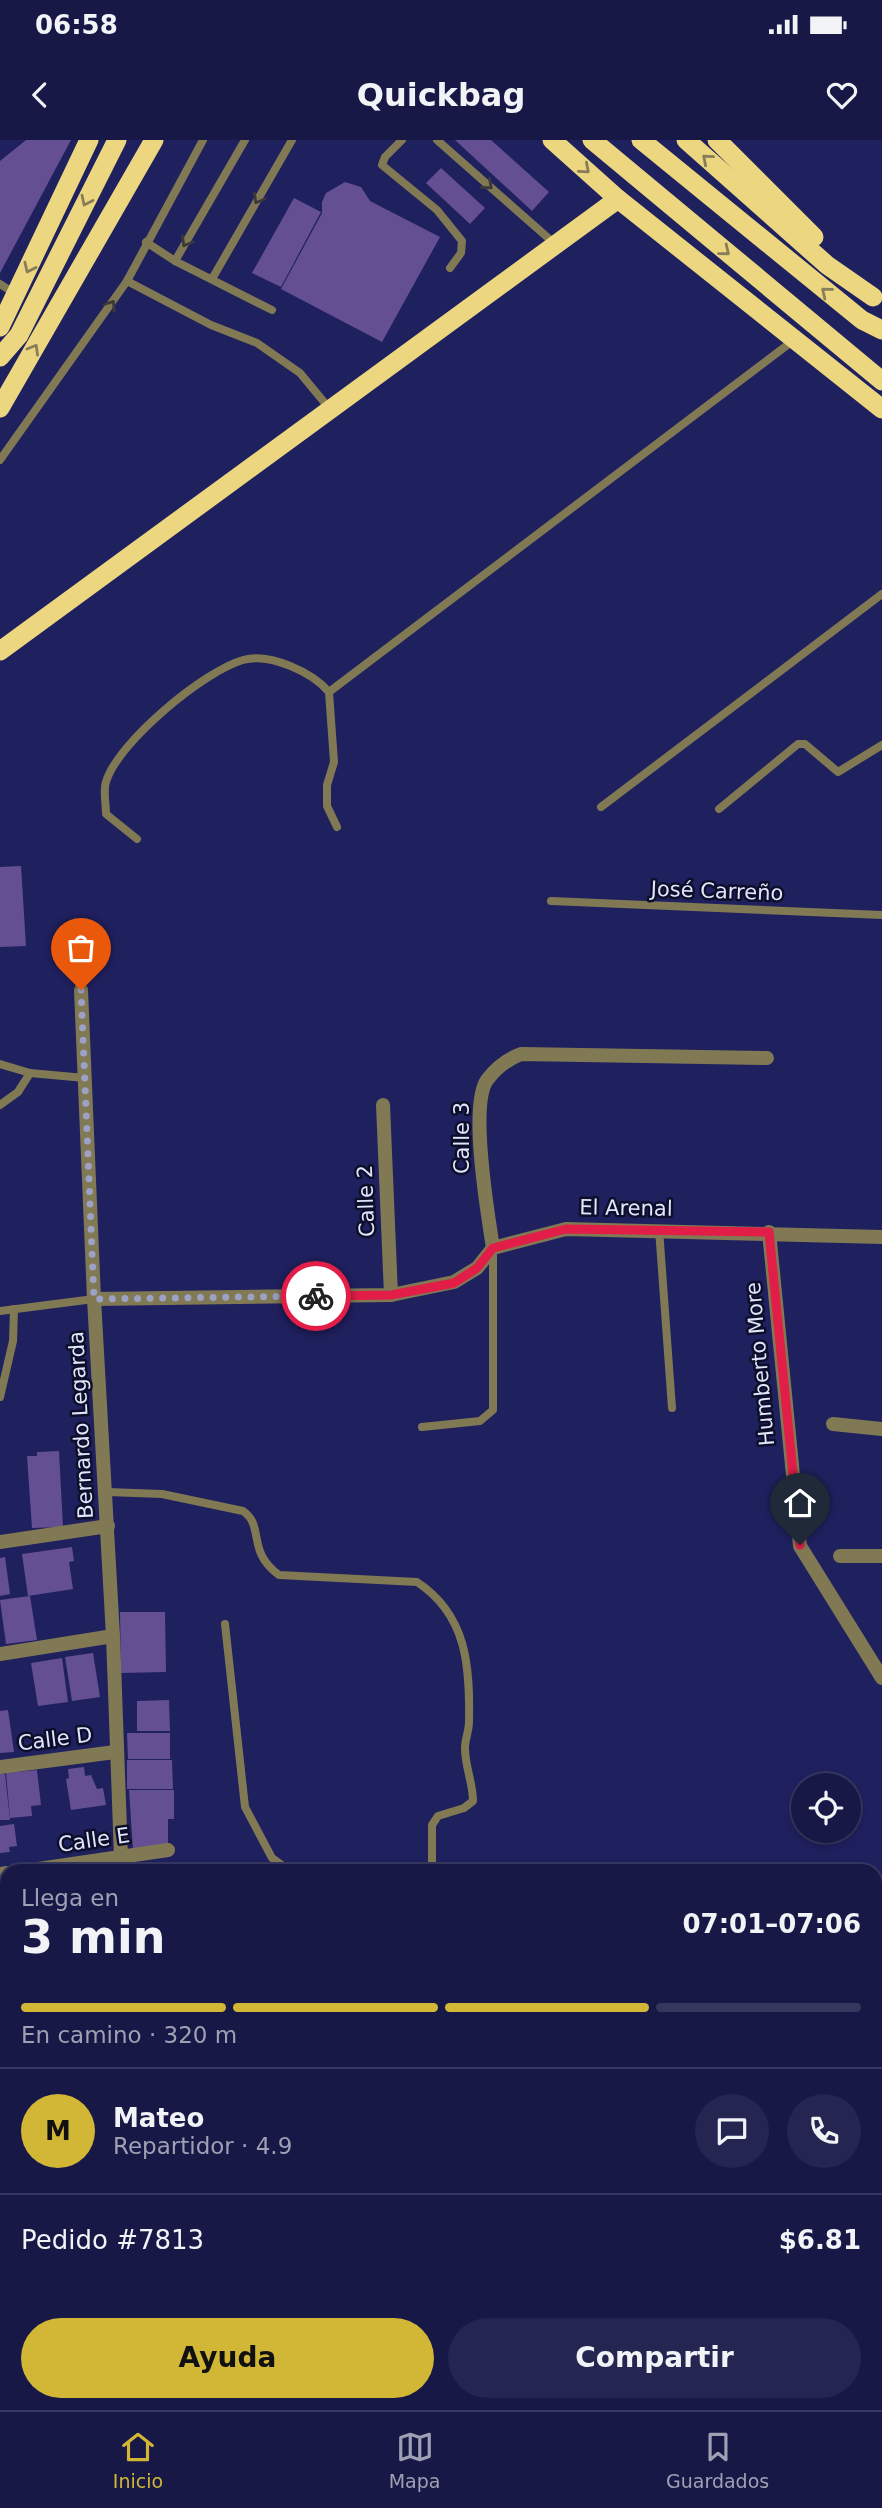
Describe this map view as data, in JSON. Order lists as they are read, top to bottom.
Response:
{
  "streets": {
    "street": [
      "Calle 3",
      "Calle 2",
      "El Arenal",
      "Humberto More",
      "Bernardo Legarda",
      "Calle D",
      "Calle E"
    ],
    "lane": ["José Carreño"]
  },
  "crossings": [
    ["Calle 3", "El Arenal"],
    ["El Arenal", "Humberto More"],
    ["Bernardo Legarda", "Calle D"],
    ["Bernardo Legarda", "Calle E"]
  ],
  "page": {
    "status": "06:58",
    "header": "Quickbag",
    "heading": ["3 min", "Llega en", "07:01–07:06"],
    "panel": [
      "Mateo",
      "Repartidor · 4.9",
      "Pedido #7813",
      "$6.81"
    ],
    "bar": "En camino · 320 m",
    "round": "M",
    "buttons": ["Ayuda", "Compartir"],
    "tabs": ["Inicio", "Mapa", "Guardados"]
  }
}
